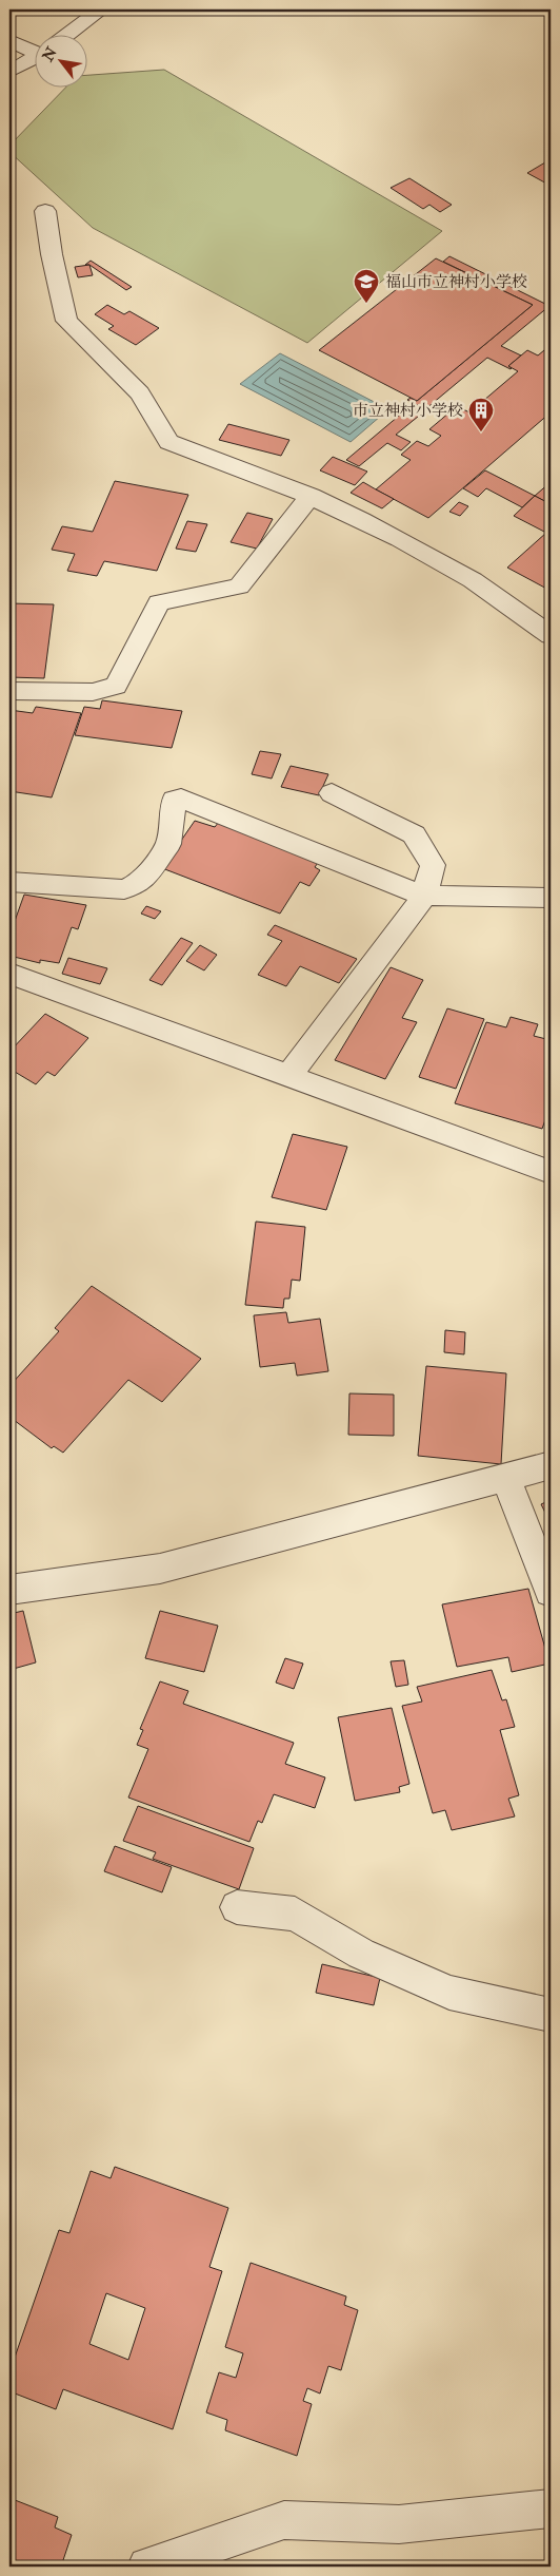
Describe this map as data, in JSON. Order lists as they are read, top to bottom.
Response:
{
  "places": {
    "school or university": ["福山市立神村小学校"],
    "building": ["市立神村小学校"]
  },
  "north": "top left"
}
